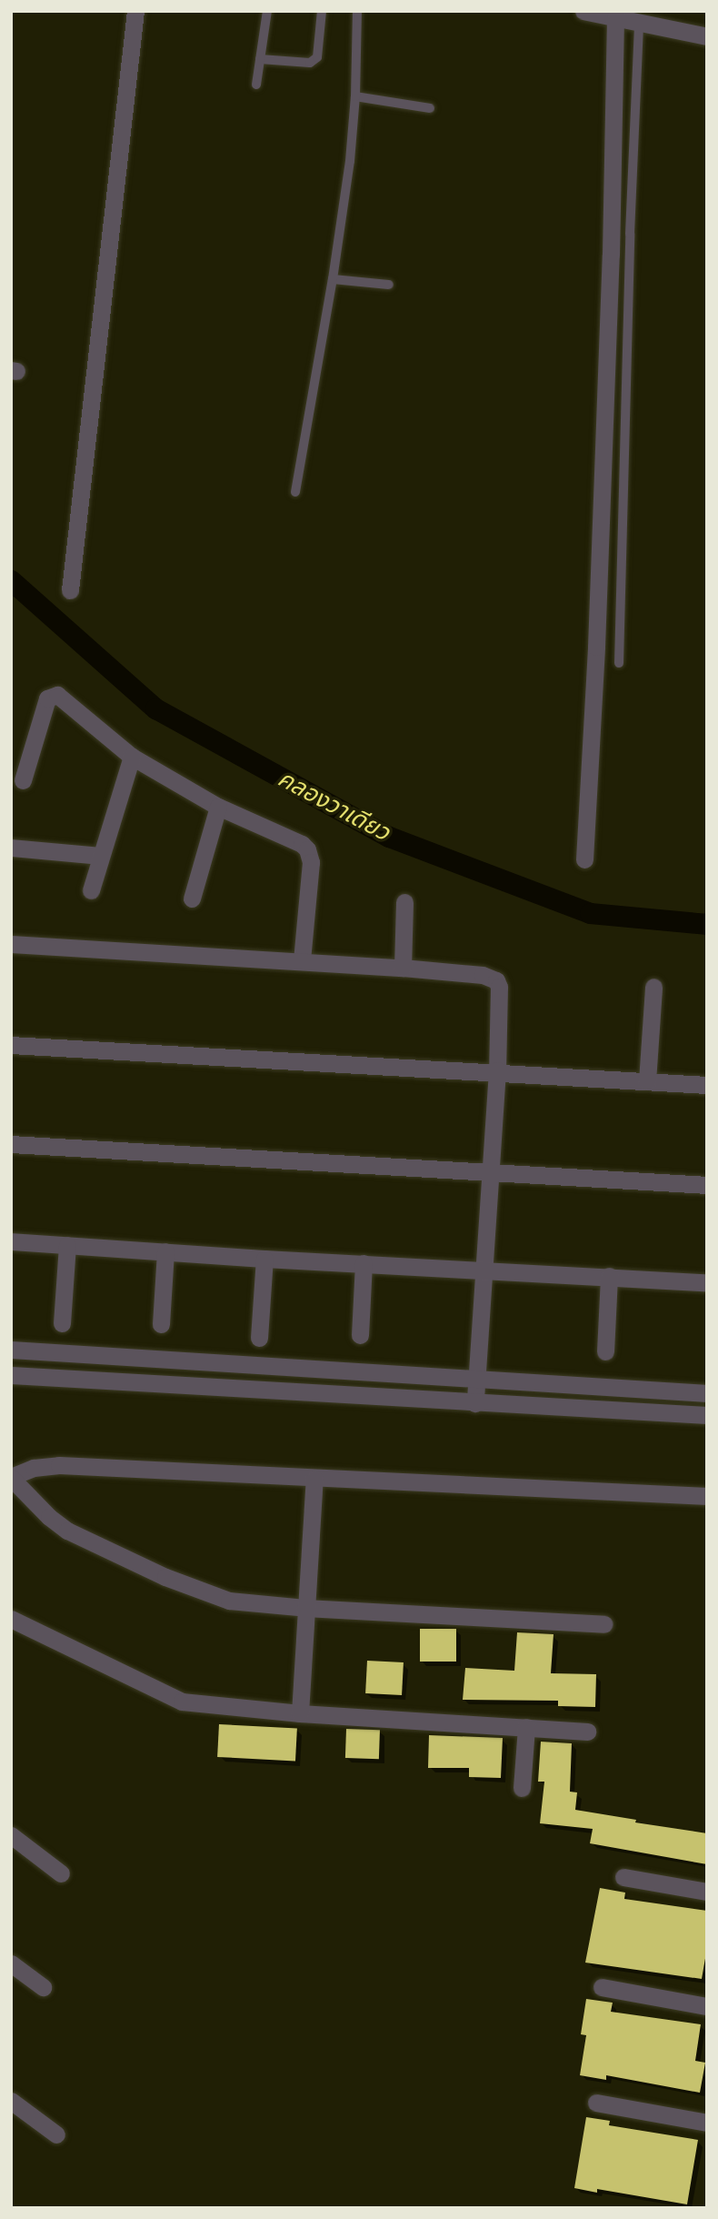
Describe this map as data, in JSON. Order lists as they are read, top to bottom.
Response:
{
  "water": ["คลองวาเดียว"]
}
